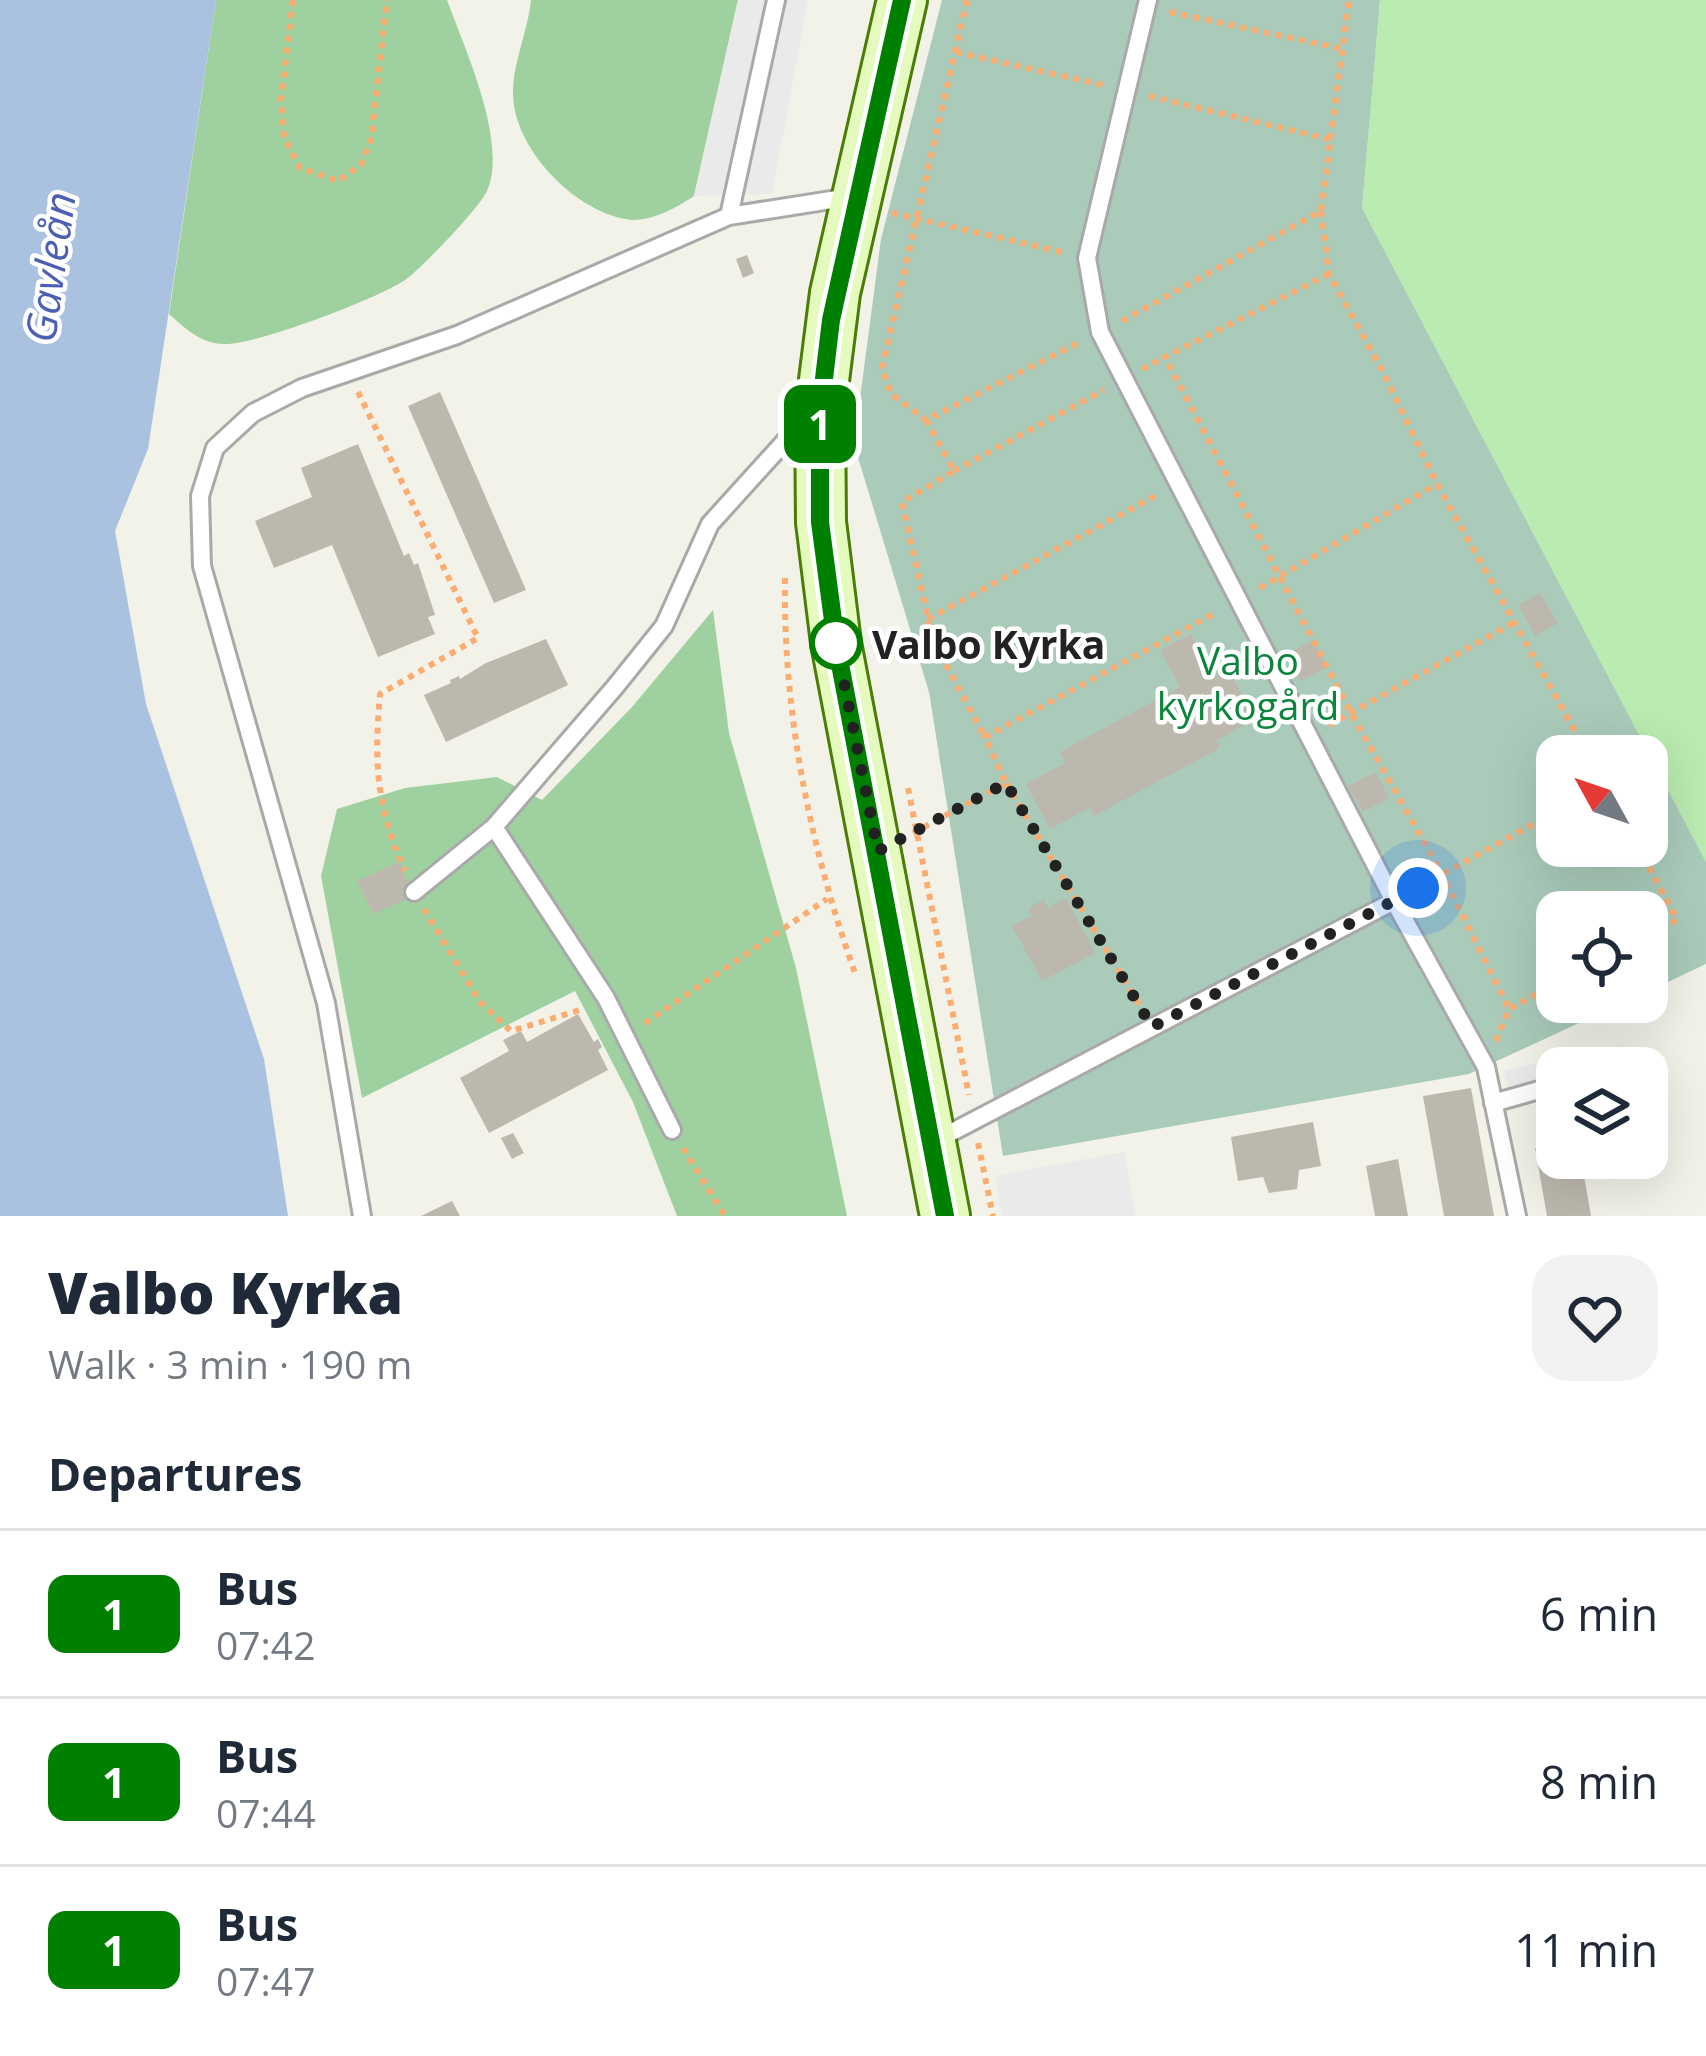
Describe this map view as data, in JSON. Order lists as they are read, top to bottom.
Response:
{
  "water": ["Gavleån"],
  "parks": ["Valbo kyrkogård"],
  "places": ["Valbo Kyrka"],
  "lines": ["bus line 1"],
  "north": "top left",
  "page": {
    "on_map": "1",
    "heading": [
      ["Valbo Kyrka", "Walk · 3 min · 190 m"],
      "Departures"
    ],
    "list": [
      {
        "mark": "1",
        "name": "Bus",
        "note": "07:42",
        "value": "6 min"
      },
      {
        "mark": "1",
        "name": "Bus",
        "note": "07:44",
        "value": "8 min"
      },
      {
        "mark": "1",
        "name": "Bus",
        "note": "07:47",
        "value": "11 min"
      }
    ]
  }
}
